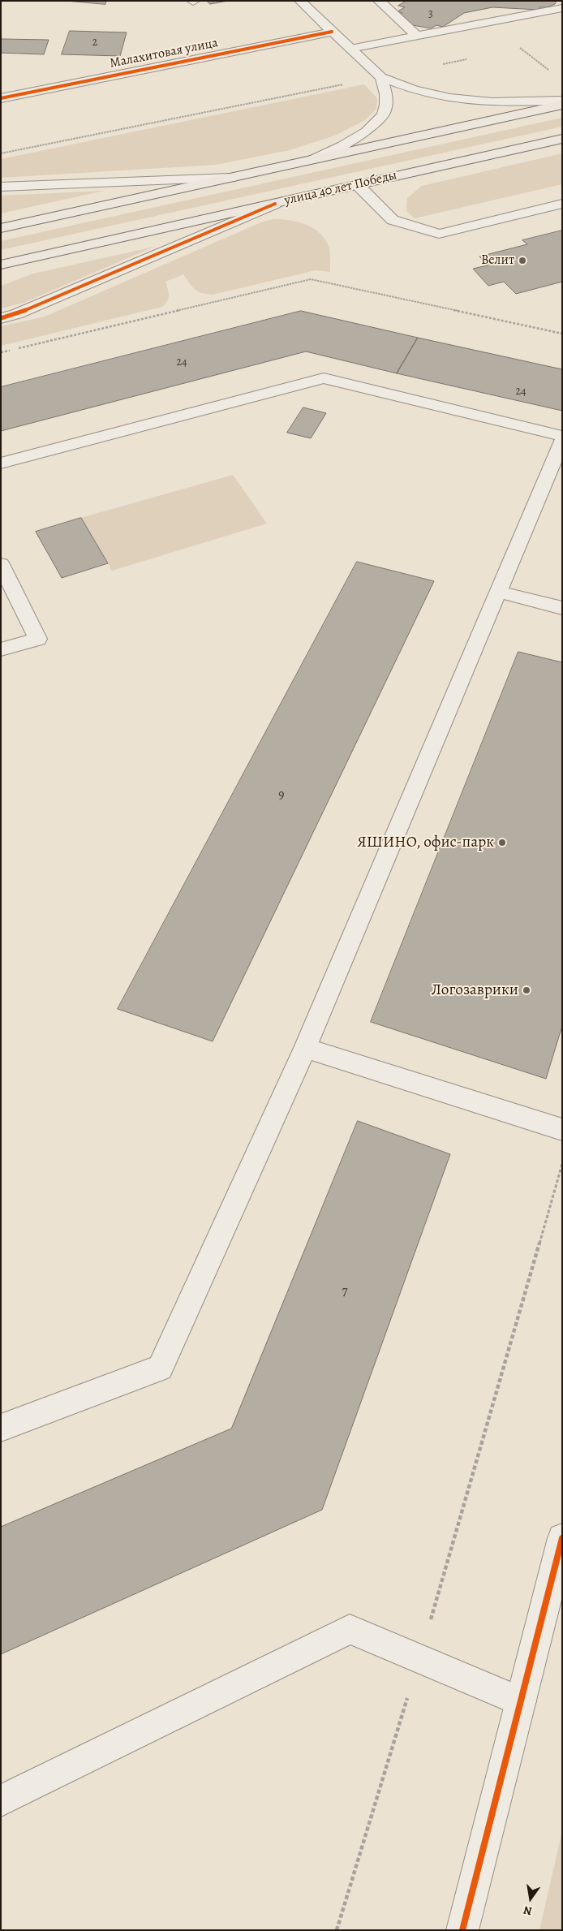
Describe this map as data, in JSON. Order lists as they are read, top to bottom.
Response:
{
  "streets": {
    "main road": ["улица 40 лет Победы"],
    "street": ["Малахитовая улица"]
  },
  "places": ["Велит", "ЯШИНО, офис-парк", "Логозаврики"],
  "house_numbers": [
    "3",
    "2",
    "24",
    "24",
    "9",
    "7"
  ],
  "north": "bottom"
}
